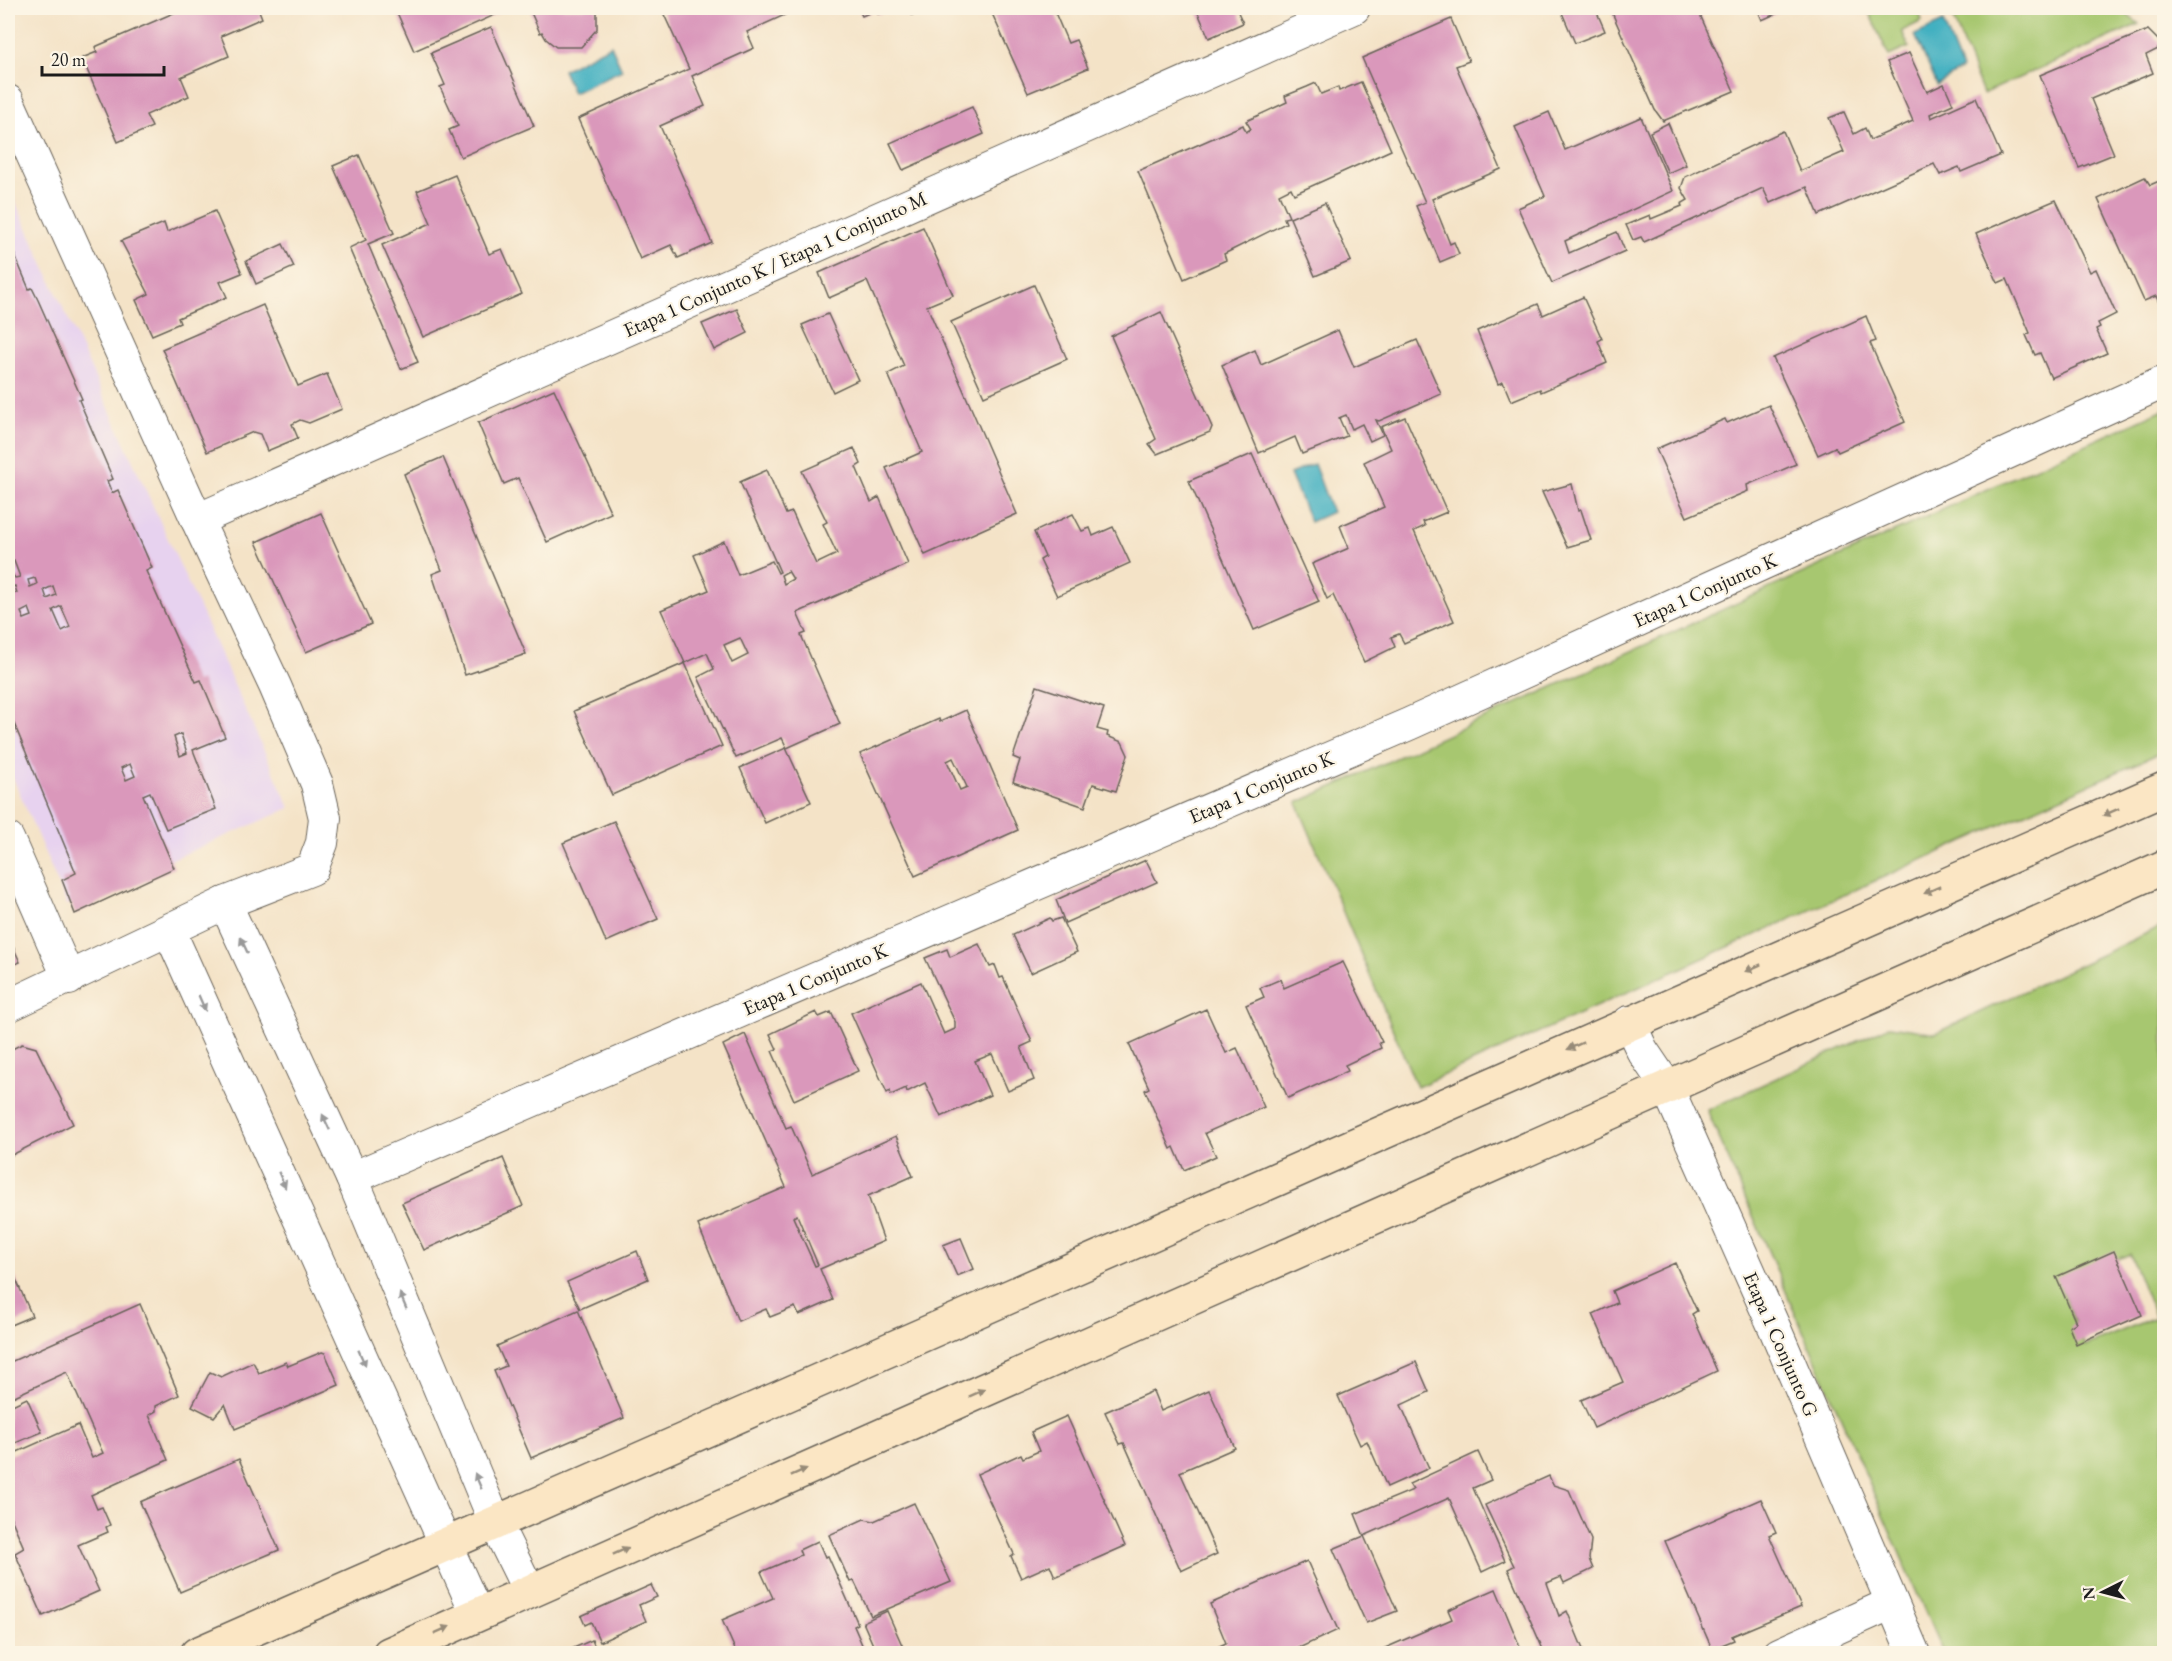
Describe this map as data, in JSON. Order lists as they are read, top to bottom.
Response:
{
  "streets": {
    "street": ["Etapa 1 Conjunto K / Etapa 1 Conjunto M", "Etapa 1 Conjunto K", "Etapa 1 Conjunto G"]
  },
  "scale_bar": "20 m",
  "north": "left"
}
